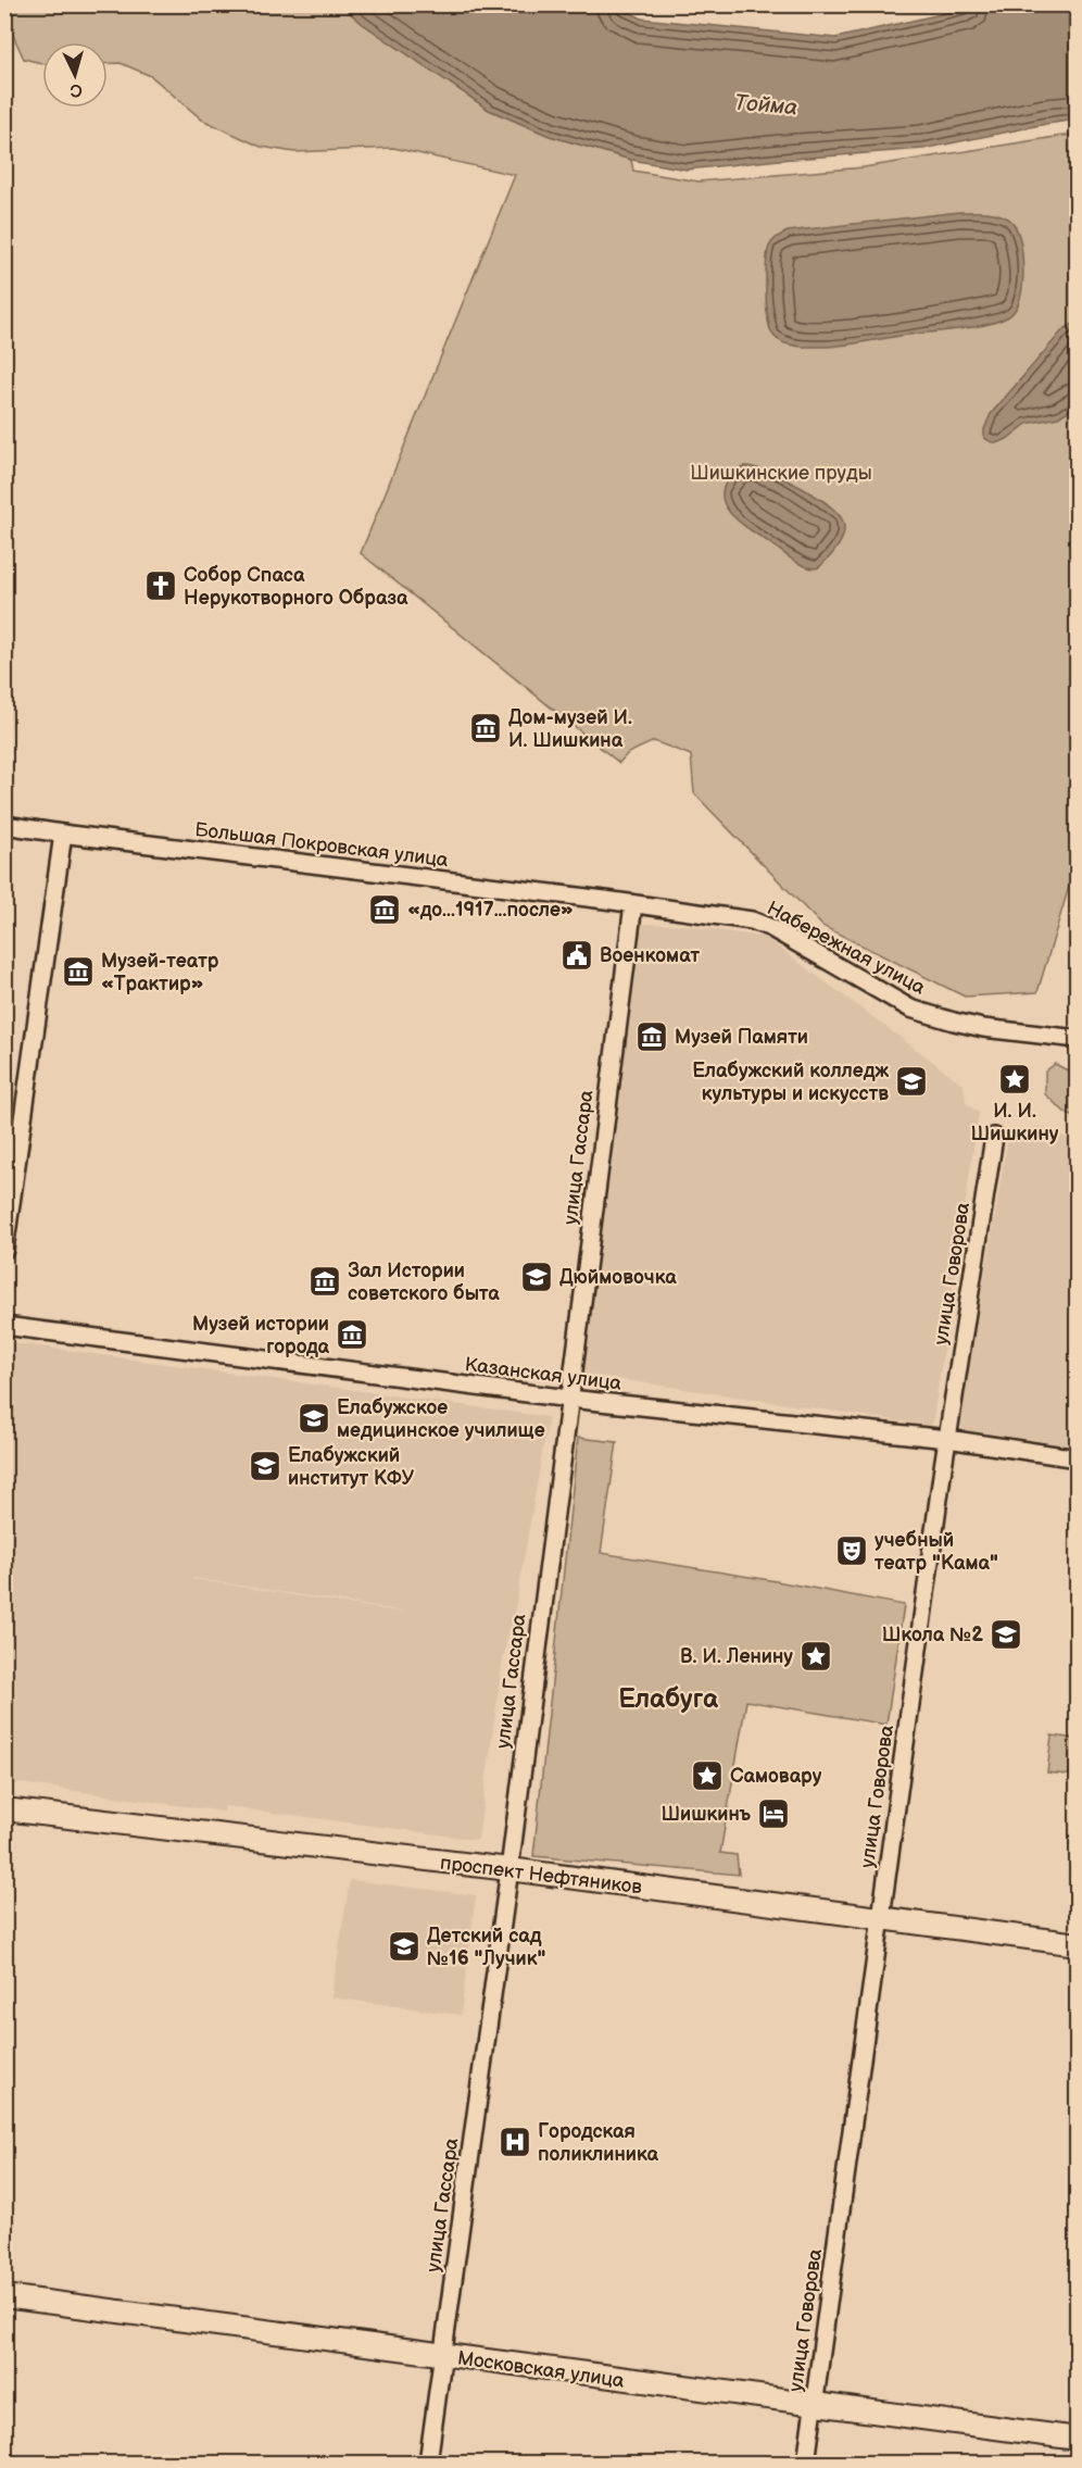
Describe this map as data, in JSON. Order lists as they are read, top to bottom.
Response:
{
  "streets": {
    "main road": ["проспект Нефтяников", "Московская улица"],
    "street": [
      "Большая Покровская улица",
      "Набережная улица",
      "улица Гассара",
      "улица Говорова",
      "Казанская улица"
    ]
  },
  "crossings": [
    ["Большая Покровская улица", "Набережная улица"],
    ["Большая Покровская улица", "улица Гассара"],
    ["Набережная улица", "улица Гассара"],
    ["улица Гассара", "Казанская улица"],
    ["улица Гассара", "проспект Нефтяников"],
    ["улица Гассара", "Московская улица"],
    ["улица Говорова", "Казанская улица"],
    ["улица Говорова", "проспект Нефтяников"],
    ["улица Говорова", "Московская улица"]
  ],
  "districts": ["Елабуга"],
  "water": ["Тойма"],
  "parks": ["Шишкинские пруды"],
  "places": {
    "church": ["Собор Спаса Нерукотворного Образа"],
    "museum": [
      "Дом-музей И. И. Шишкина",
      "«до...1917...после»",
      "Музей-театр «Трактир»",
      "Музей Памяти",
      "Зал Истории советского быта",
      "Музей истории города"
    ],
    "public building": ["Военкомат"],
    "place": ["И. И. Шишкину", "В. И. Ленину", "Самовару"],
    "school or university": [
      "Елабужский колледж культуры и искусств",
      "Дюймовочка",
      "Елабужское медицинское училище",
      "Елабужский институт КФУ",
      "Школа №2",
      "Детский сад №16 \"Лучик\""
    ],
    "theatre": ["учебный театр \"Кама\""],
    "hotel": ["Шишкинъ"],
    "hospital": ["Городская поликлиника"]
  },
  "north": "bottom"
}
